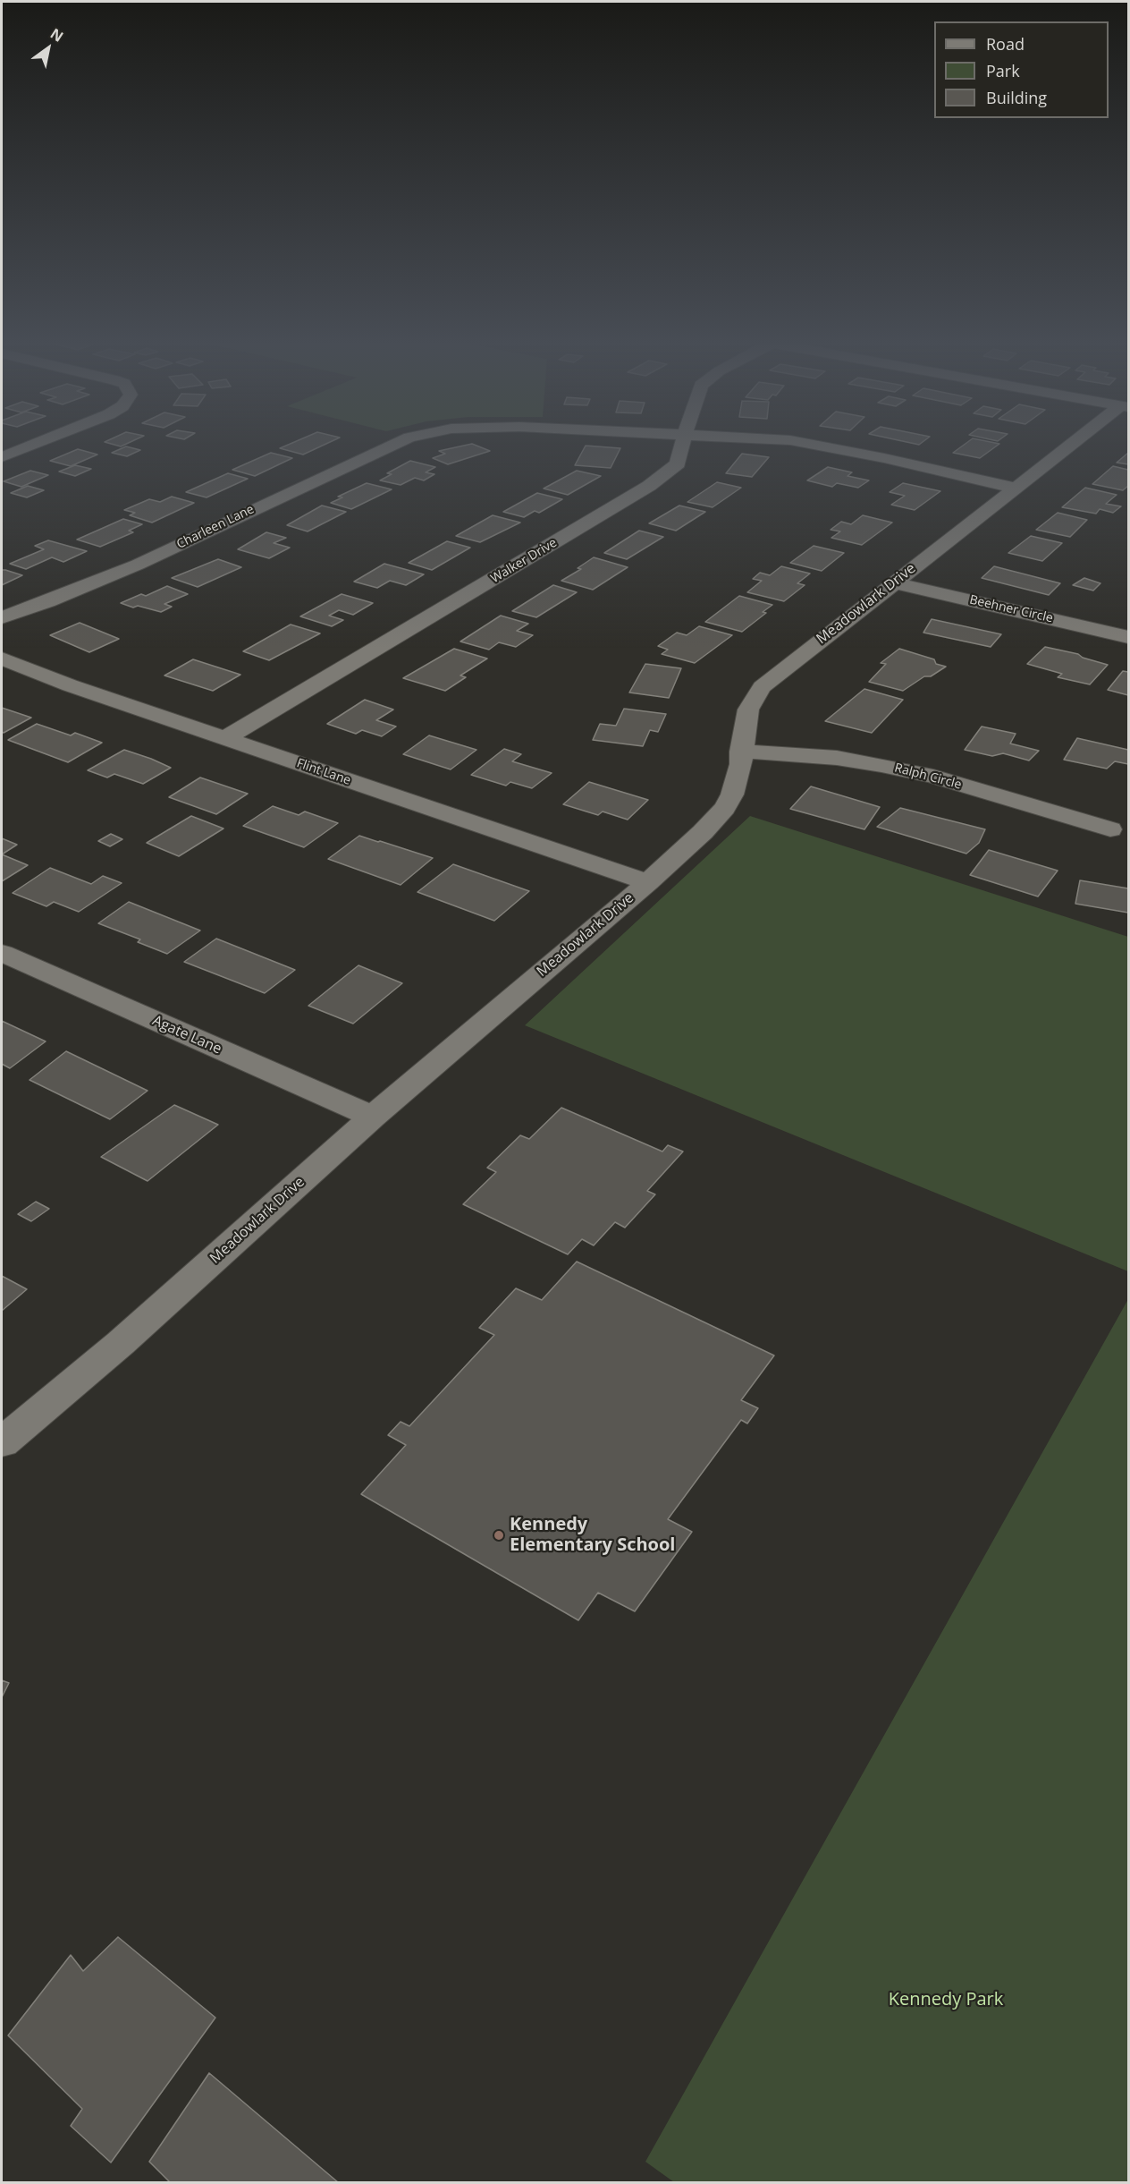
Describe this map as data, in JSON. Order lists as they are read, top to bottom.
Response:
{
  "streets": {
    "street": [
      "Charleen Lane",
      "Walker Drive",
      "Meadowlark Drive",
      "Beehner Circle",
      "Flint Lane",
      "Ralph Circle",
      "Agate Lane"
    ]
  },
  "crossings": [
    ["Charleen Lane", "Meadowlark Drive"],
    ["Walker Drive", "Flint Lane"],
    ["Meadowlark Drive", "Beehner Circle"],
    ["Meadowlark Drive", "Flint Lane"],
    ["Meadowlark Drive", "Ralph Circle"],
    ["Meadowlark Drive", "Agate Lane"]
  ],
  "parks": ["Kennedy Park"],
  "places": ["Kennedy Elementary School"],
  "legend": ["Road", "Park", "Building"],
  "north": "top right"
}
